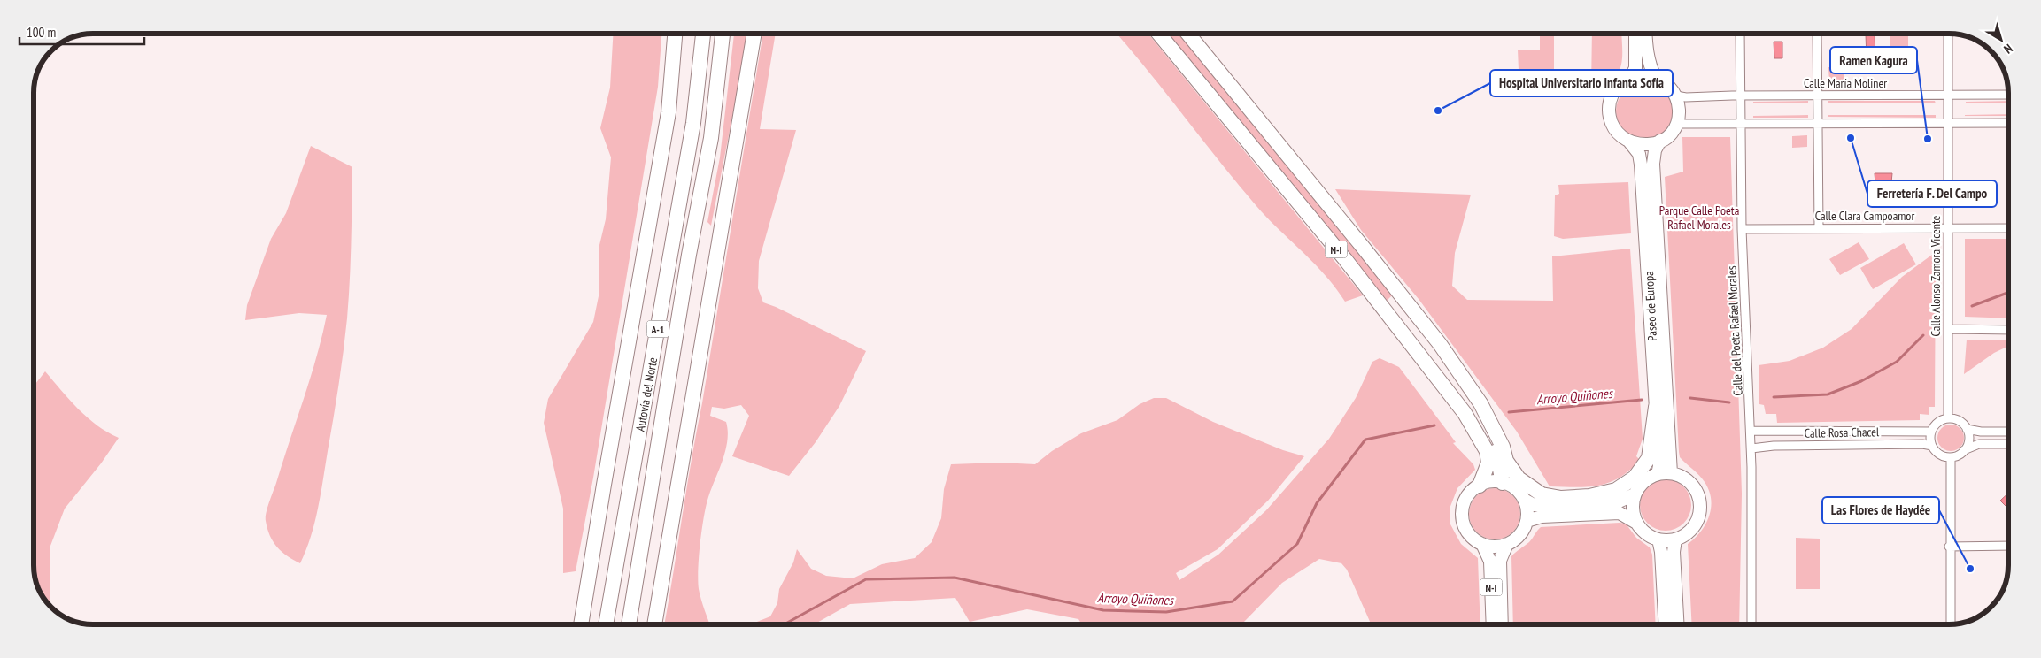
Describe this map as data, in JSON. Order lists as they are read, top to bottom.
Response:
{
  "streets": {
    "highway": ["N-I", "A-1", "Autovía del Norte"],
    "main road": ["Paseo de Europa"],
    "street": [
      "Calle María Moliner",
      "Calle Clara Campoamor",
      "Calle Alonso Zamora Vicente",
      "Calle del Poeta Rafael Morales",
      "Calle Rosa Chacel"
    ]
  },
  "crossings": [
    ["Calle María Moliner", "Calle Alonso Zamora Vicente"],
    ["Calle María Moliner", "Paseo de Europa"],
    ["Calle María Moliner", "Calle del Poeta Rafael Morales"],
    ["Calle Clara Campoamor", "Calle Alonso Zamora Vicente"],
    ["Calle Clara Campoamor", "Calle del Poeta Rafael Morales"],
    ["Calle Alonso Zamora Vicente", "Calle Rosa Chacel"],
    ["Calle del Poeta Rafael Morales", "Calle Rosa Chacel"]
  ],
  "water": ["Arroyo Quiñones"],
  "parks": ["Parque Calle Poeta Rafael Morales"],
  "places": [
    "Hospital Universitario Infanta Sofía",
    "Ferretería F. Del Campo",
    "Ramen Kagura",
    "Las Flores de Haydée"
  ],
  "scale_bar": "100 m",
  "north": "bottom right"
}
